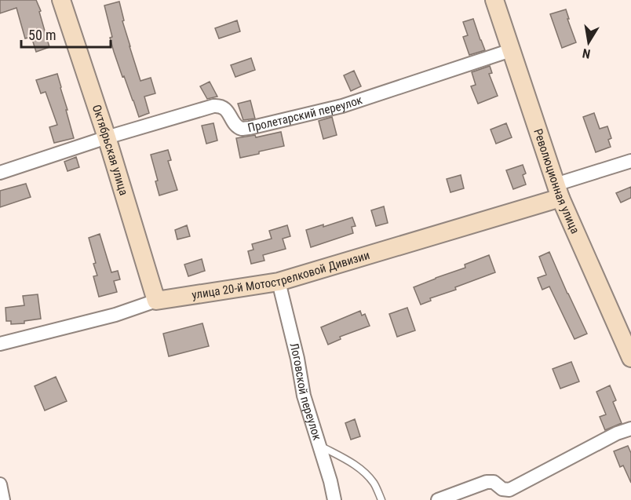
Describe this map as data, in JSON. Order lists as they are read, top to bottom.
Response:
{
  "streets": {
    "main road": ["Октябрьская улица", "Революционная улица", "улица 20-й Мотострелковой Дивизии"],
    "street": ["Пролетарский переулок", "Логовской переулок"]
  },
  "crossings": [
    ["Пролетарский переулок", "Октябрьская улица"],
    ["Пролетарский переулок", "Революционная улица"],
    ["Октябрьская улица", "улица 20-й Мотострелковой Дивизии"],
    ["Революционная улица", "улица 20-й Мотострелковой Дивизии"],
    ["улица 20-й Мотострелковой Дивизии", "Логовской переулок"]
  ],
  "scale_bar": "50 m",
  "north": "bottom"
}
